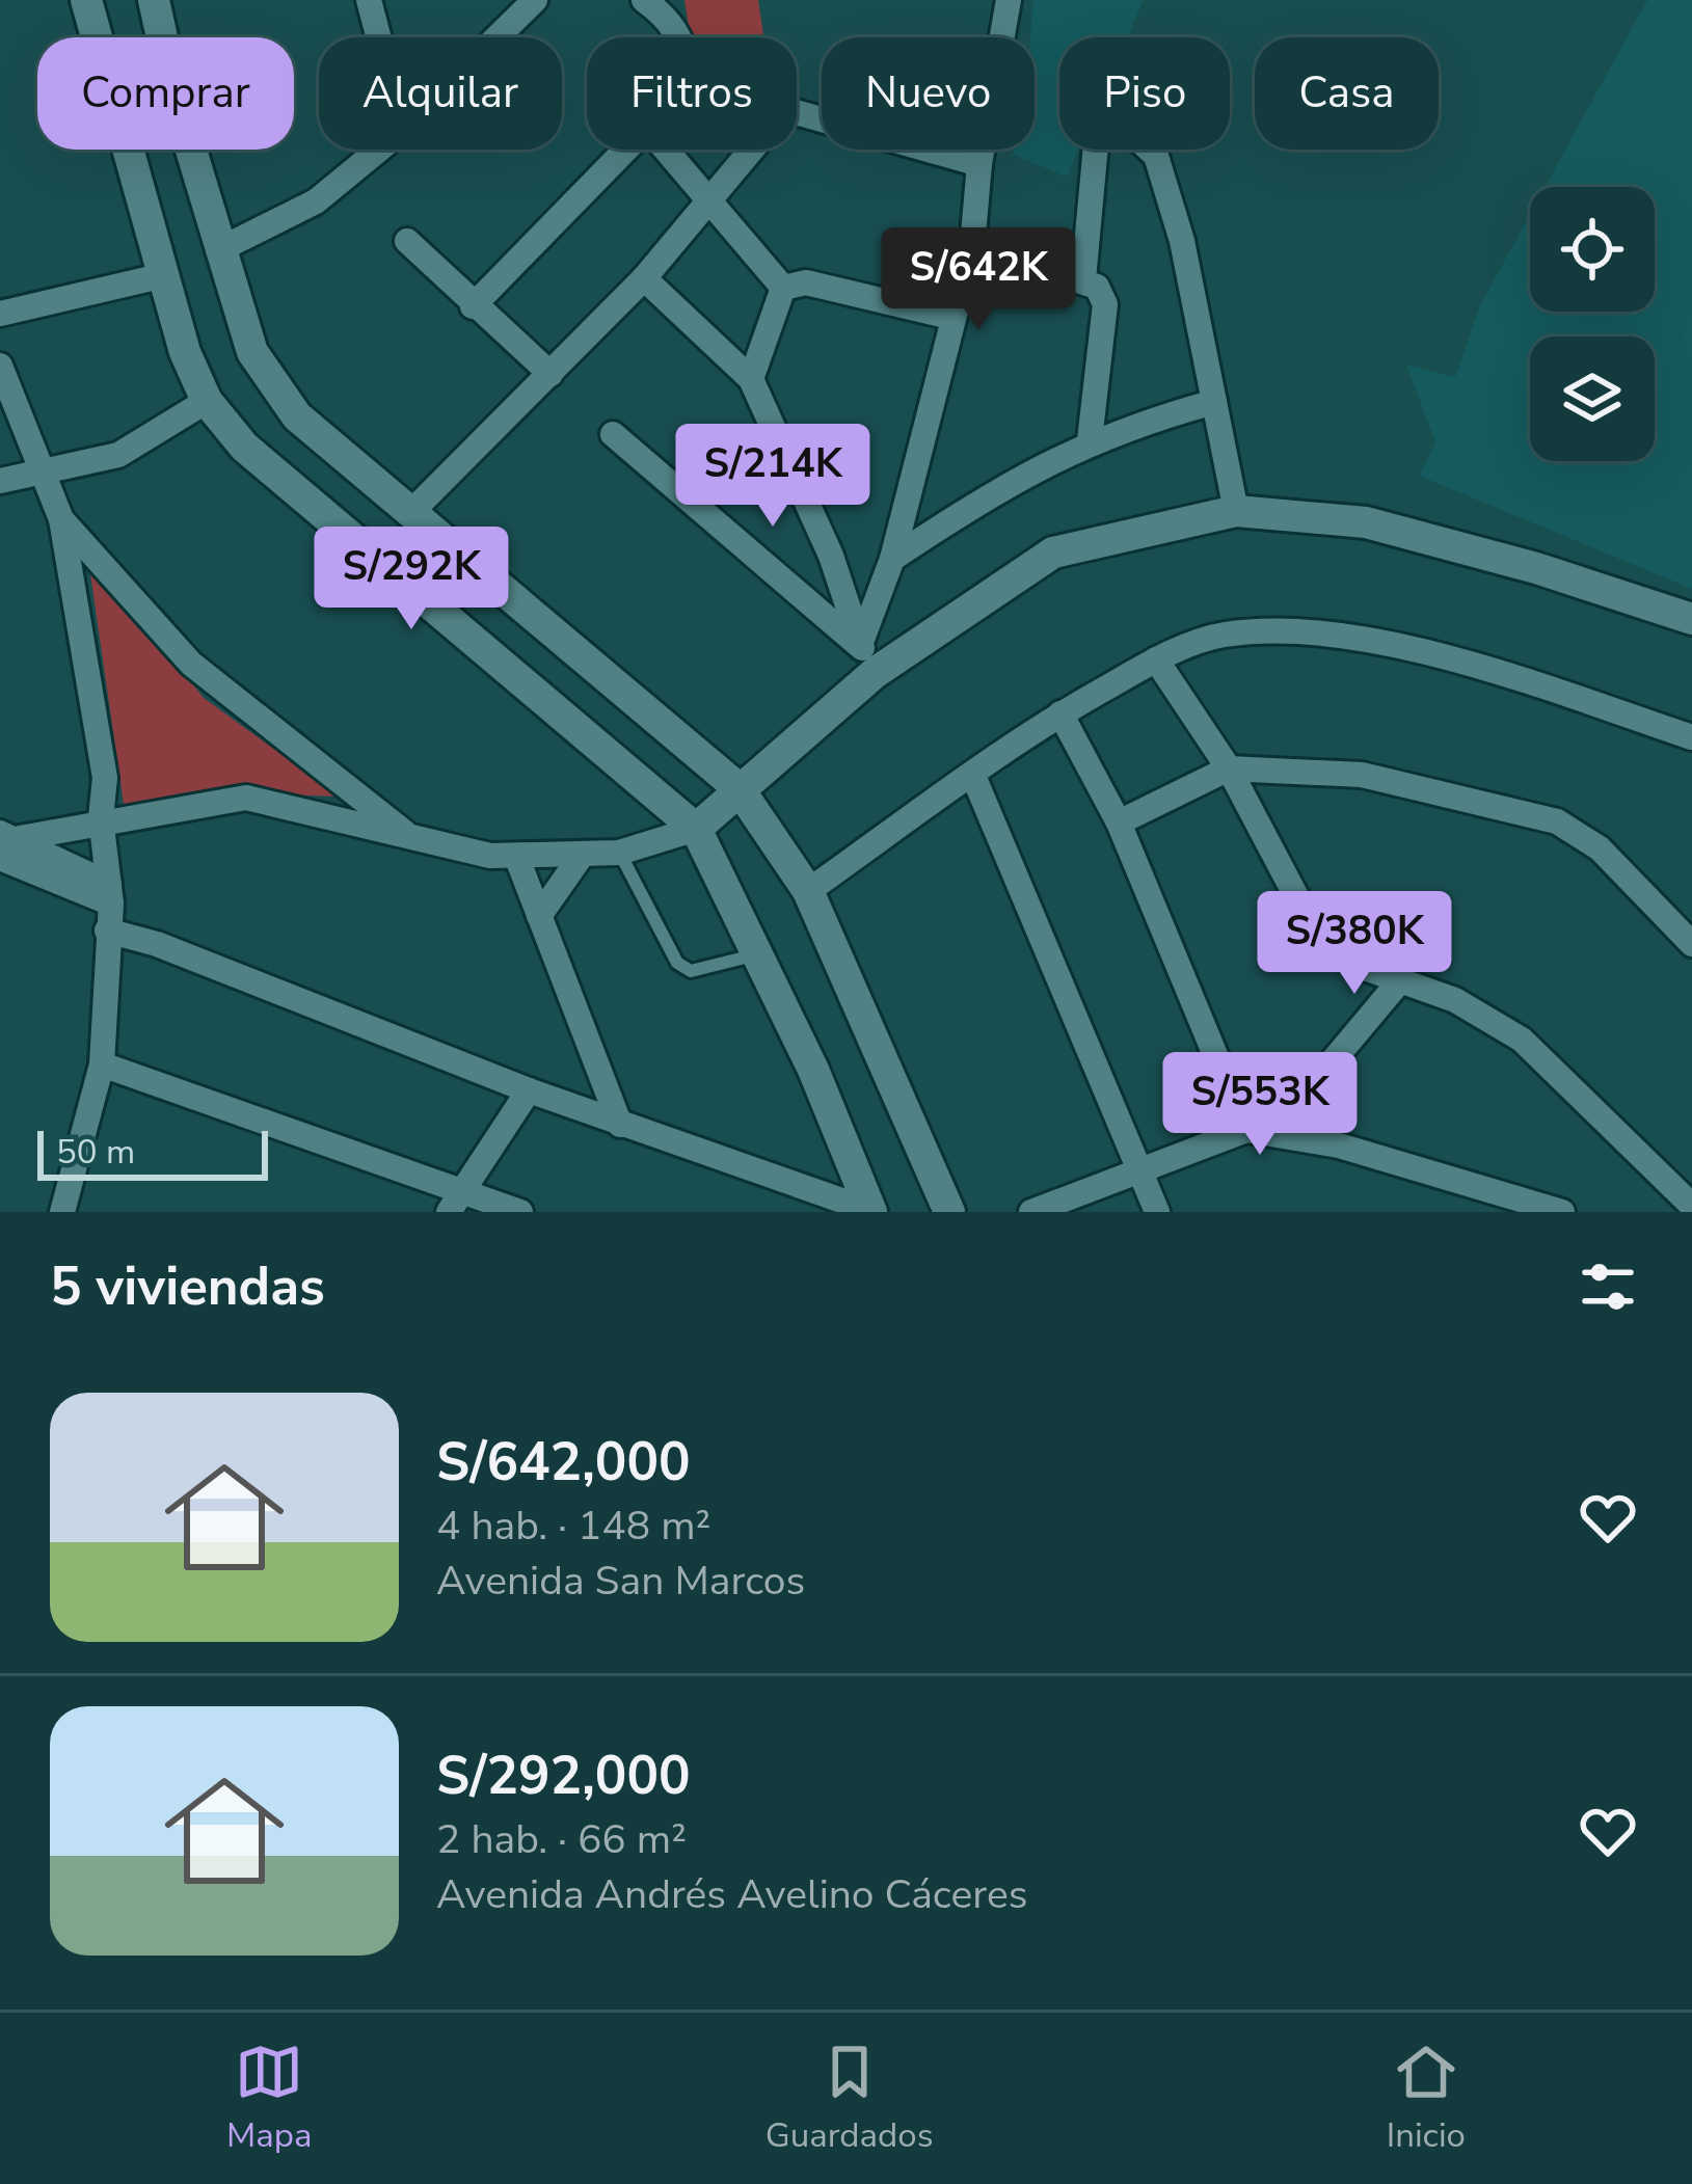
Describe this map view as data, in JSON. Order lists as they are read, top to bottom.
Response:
{
  "scale_bar": "50 m",
  "page": {
    "chip": [
      "Comprar",
      "Alquilar",
      "Filtros",
      "Nuevo",
      "Piso",
      "Casa"
    ],
    "price": [
      "S/642K",
      "S/214K",
      "S/292K",
      "S/380K",
      "S/553K"
    ],
    "scale": "50 m",
    "heading": "5 viviendas",
    "list": [
      {
        "name": "S/642,000",
        "note": "4 hab. · 148 m² · Avenida San Marcos"
      },
      {
        "name": "S/292,000",
        "note": "2 hab. · 66 m² · Avenida Andrés Avelino Cáceres"
      }
    ],
    "tabs": ["Mapa", "Guardados", "Inicio"]
  }
}
